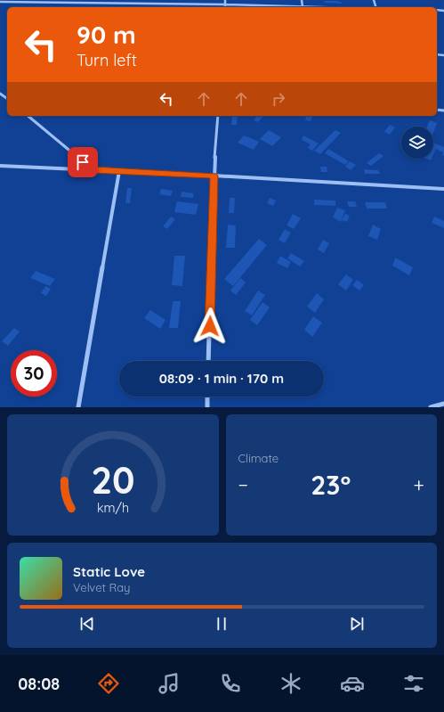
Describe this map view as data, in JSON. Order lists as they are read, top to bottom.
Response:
{
  "page": {
    "turn": ["90 m", "Turn left"],
    "limit": "30",
    "trip": "08:09 · 1 min · 170 m",
    "tile": "Climate",
    "heat": ["−", "23°", "+"],
    "song": ["Static Love", "Velvet Ray"],
    "tabs": "08:08",
    "gauge": ["20", "km/h"]
  }
}
